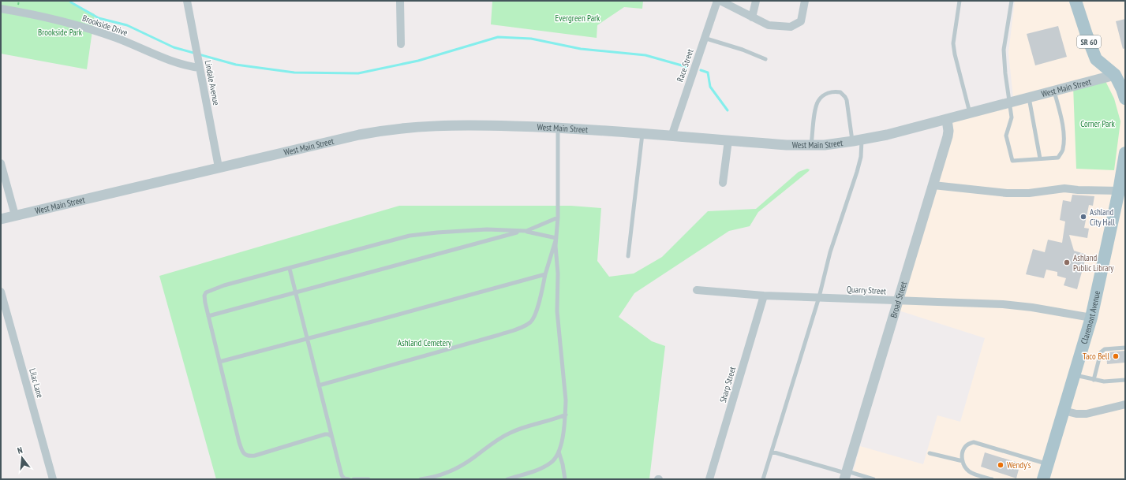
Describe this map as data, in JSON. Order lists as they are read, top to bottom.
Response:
{
  "streets": {
    "main road": ["SR 60", "Claremont Avenue"],
    "street": [
      "Brookside Drive",
      "Race Street",
      "Lindale Avenue",
      "West Main Street",
      "Quarry Street",
      "Broad Street",
      "Lilac Lane",
      "Sharp Street"
    ]
  },
  "crossings": [
    ["Brookside Drive", "Lindale Avenue"],
    ["SR 60", "West Main Street"],
    ["Race Street", "West Main Street"],
    ["Lindale Avenue", "West Main Street"],
    ["West Main Street", "Broad Street"],
    ["Quarry Street", "Broad Street"],
    ["Quarry Street", "Claremont Avenue"],
    ["Quarry Street", "Sharp Street"]
  ],
  "parks": [
    "Evergreen Park",
    "Brookside Park",
    "Corner Park",
    "Ashland Cemetery"
  ],
  "places": [
    "Ashland City Hall",
    "Ashland Public Library",
    "Taco Bell",
    "Wendy's"
  ],
  "north": "top"
}
